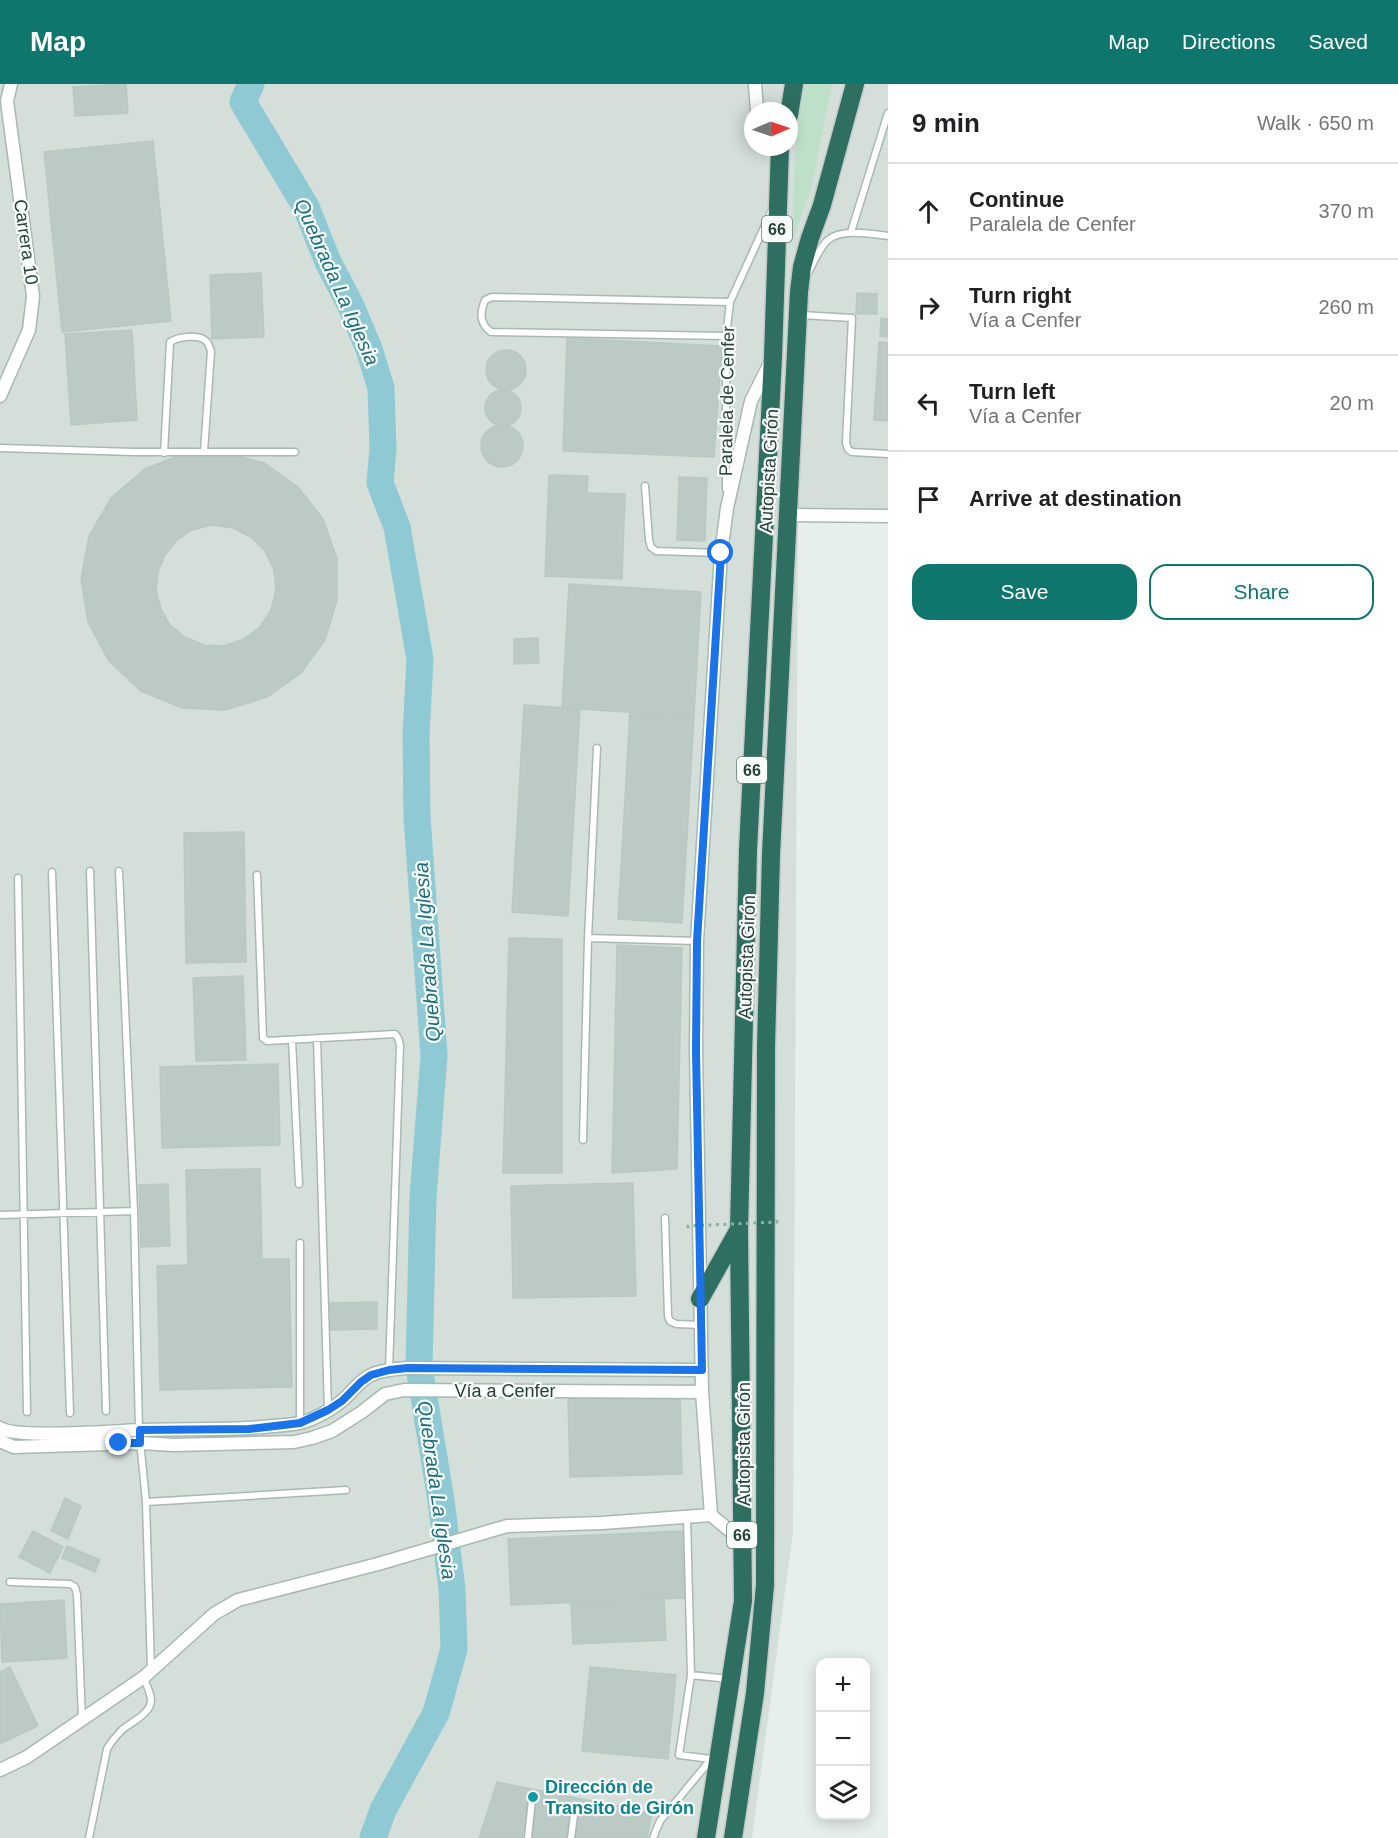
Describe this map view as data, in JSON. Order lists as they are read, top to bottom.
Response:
{
  "streets": {
    "highway": ["66", "Autopista Girón"],
    "street": ["Carrera 10", "Paralela de Cenfer", "Vía a Cenfer"]
  },
  "crossings": [
    ["Paralela de Cenfer", "Autopista Girón"],
    ["Paralela de Cenfer", "Vía a Cenfer"]
  ],
  "water": ["Quebrada La Iglesia"],
  "places": ["Dirección de Transito de Girón"],
  "north": "right",
  "page": {
    "header": "Map",
    "nav": ["Map", "Directions", "Saved"],
    "heading": ["9 min", "Walk · 650 m"],
    "list": [
      ["Continue", "Paralela de Cenfer", "370 m"],
      ["Turn right", "Vía a Cenfer", "260 m"],
      ["Turn left", "Vía a Cenfer", "20 m"],
      "Arrive at destination"
    ],
    "buttons": ["Save", "Share"],
    "map_buttons": ["+", "−"]
  }
}
